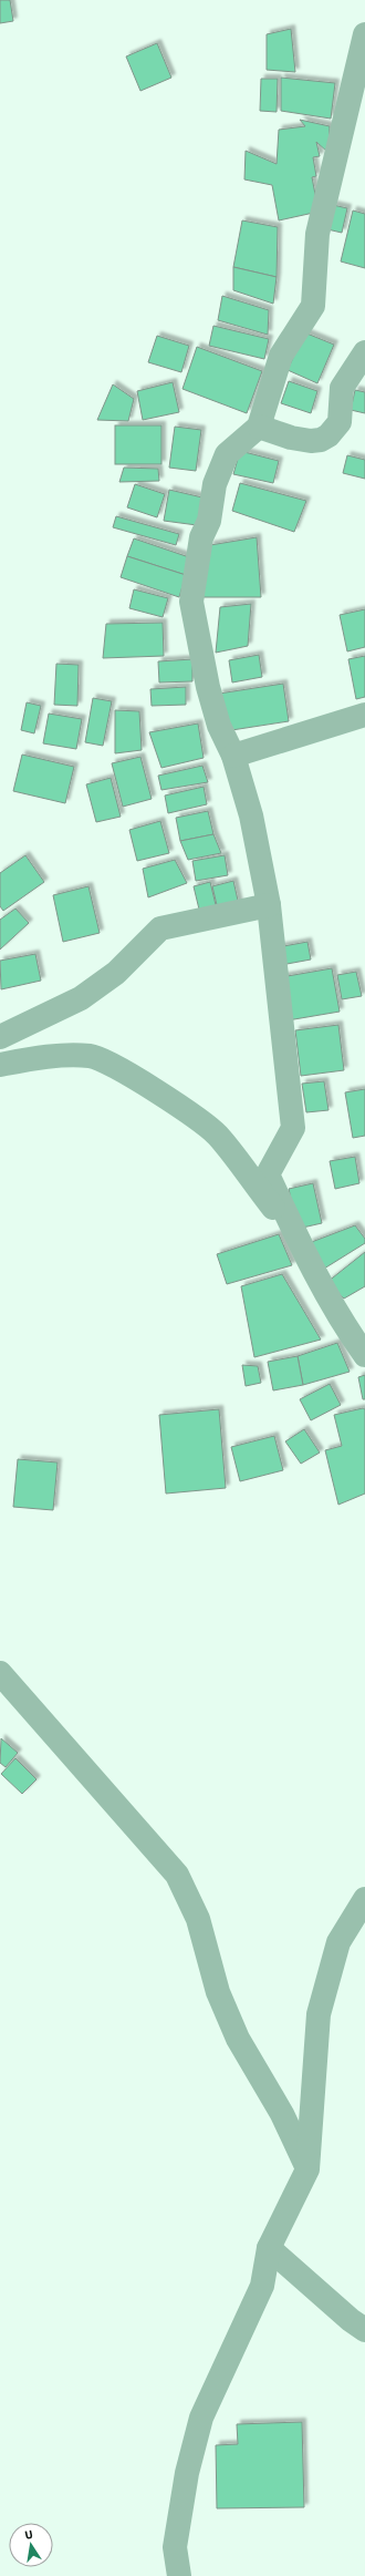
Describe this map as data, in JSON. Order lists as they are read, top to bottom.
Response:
{
  "north": "top"
}
